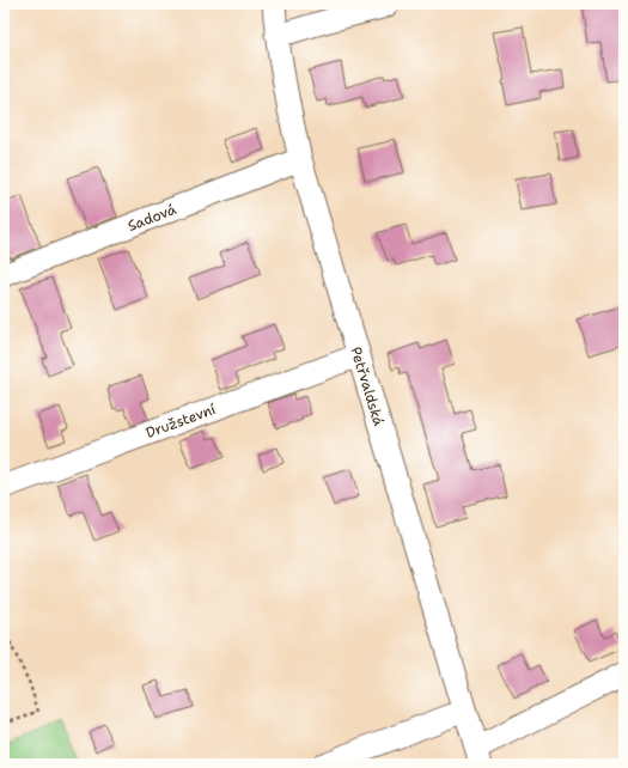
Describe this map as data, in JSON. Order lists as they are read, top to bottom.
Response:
{
  "streets": {
    "street": ["Sadová", "Petřvaldská", "Družstevní"]
  },
  "crossings": [
    ["Sadová", "Petřvaldská"],
    ["Petřvaldská", "Družstevní"]
  ]
}
